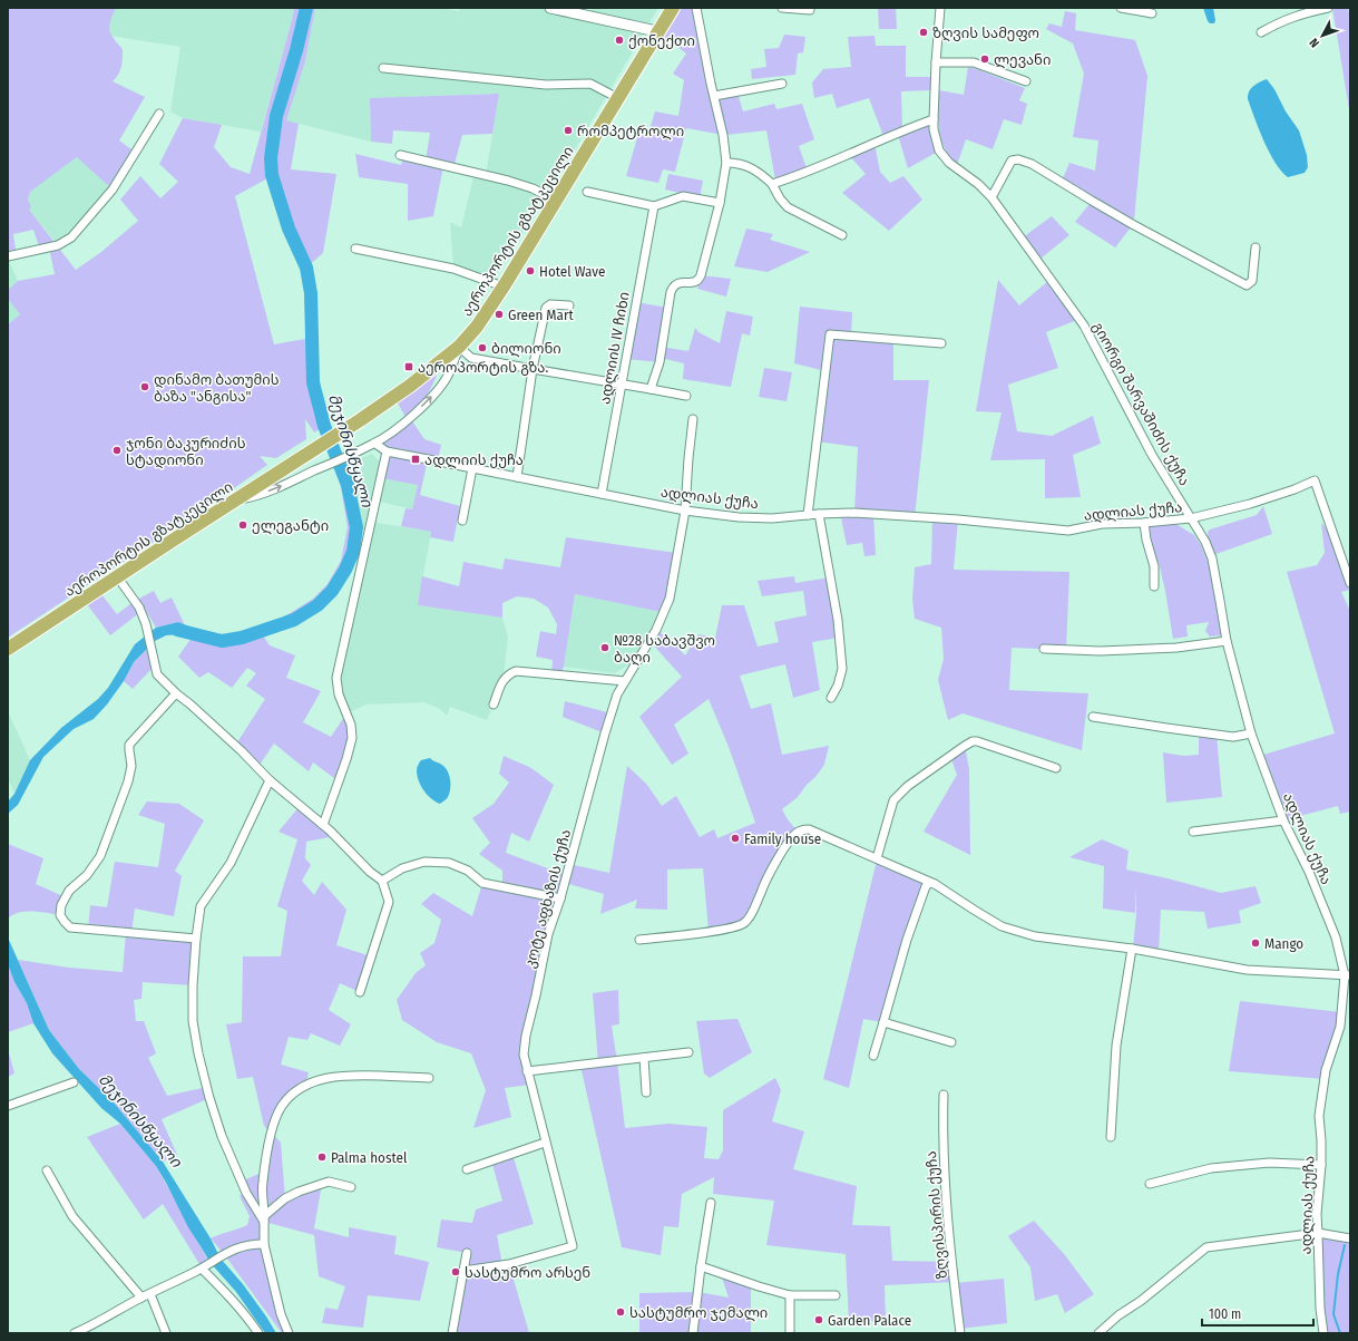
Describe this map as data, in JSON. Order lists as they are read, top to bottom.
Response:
{
  "streets": {
    "highway": ["აეროპორტის გზატკეცილი"],
    "street": [
      "ადლიის IV ჩიხი",
      "გიორგი შარვაშიძის ქუჩა",
      "ადლიას ქუჩა",
      "კოტე აფხაზის ქუჩა",
      "ზღვისპირის ქუჩა"
    ]
  },
  "crossings": [
    ["ადლიის IV ჩიხი", "ადლიას ქუჩა"],
    ["გიორგი შარვაშიძის ქუჩა", "ადლიას ქუჩა"],
    ["ადლიას ქუჩა", "კოტე აფხაზის ქუჩა"]
  ],
  "water": ["მეჯინისწყალი"],
  "places": {
    "other": [
      "ზღვის სამეფო",
      "ქონექთი",
      "ლევანი",
      "რომპეტროლი",
      "Hotel Wave",
      "Green Mart",
      "ბილიონი",
      "დინამო ბათუმის ბაზა \"ანგისა\"",
      "ჯონი ბაკურიძის სტადიონი",
      "ელეგანტი",
      "№28 საბავშვო ბაღი",
      "Family house",
      "Mango",
      "Palma hostel",
      "სასტუმრო არსენ",
      "სასტუმრო ჯემალი",
      "Garden Palace"
    ],
    "transit": ["აეროპორტის გზა.", "ადლიის ქუჩა"]
  },
  "scale_bar": "100 m",
  "north": "bottom left"
}
